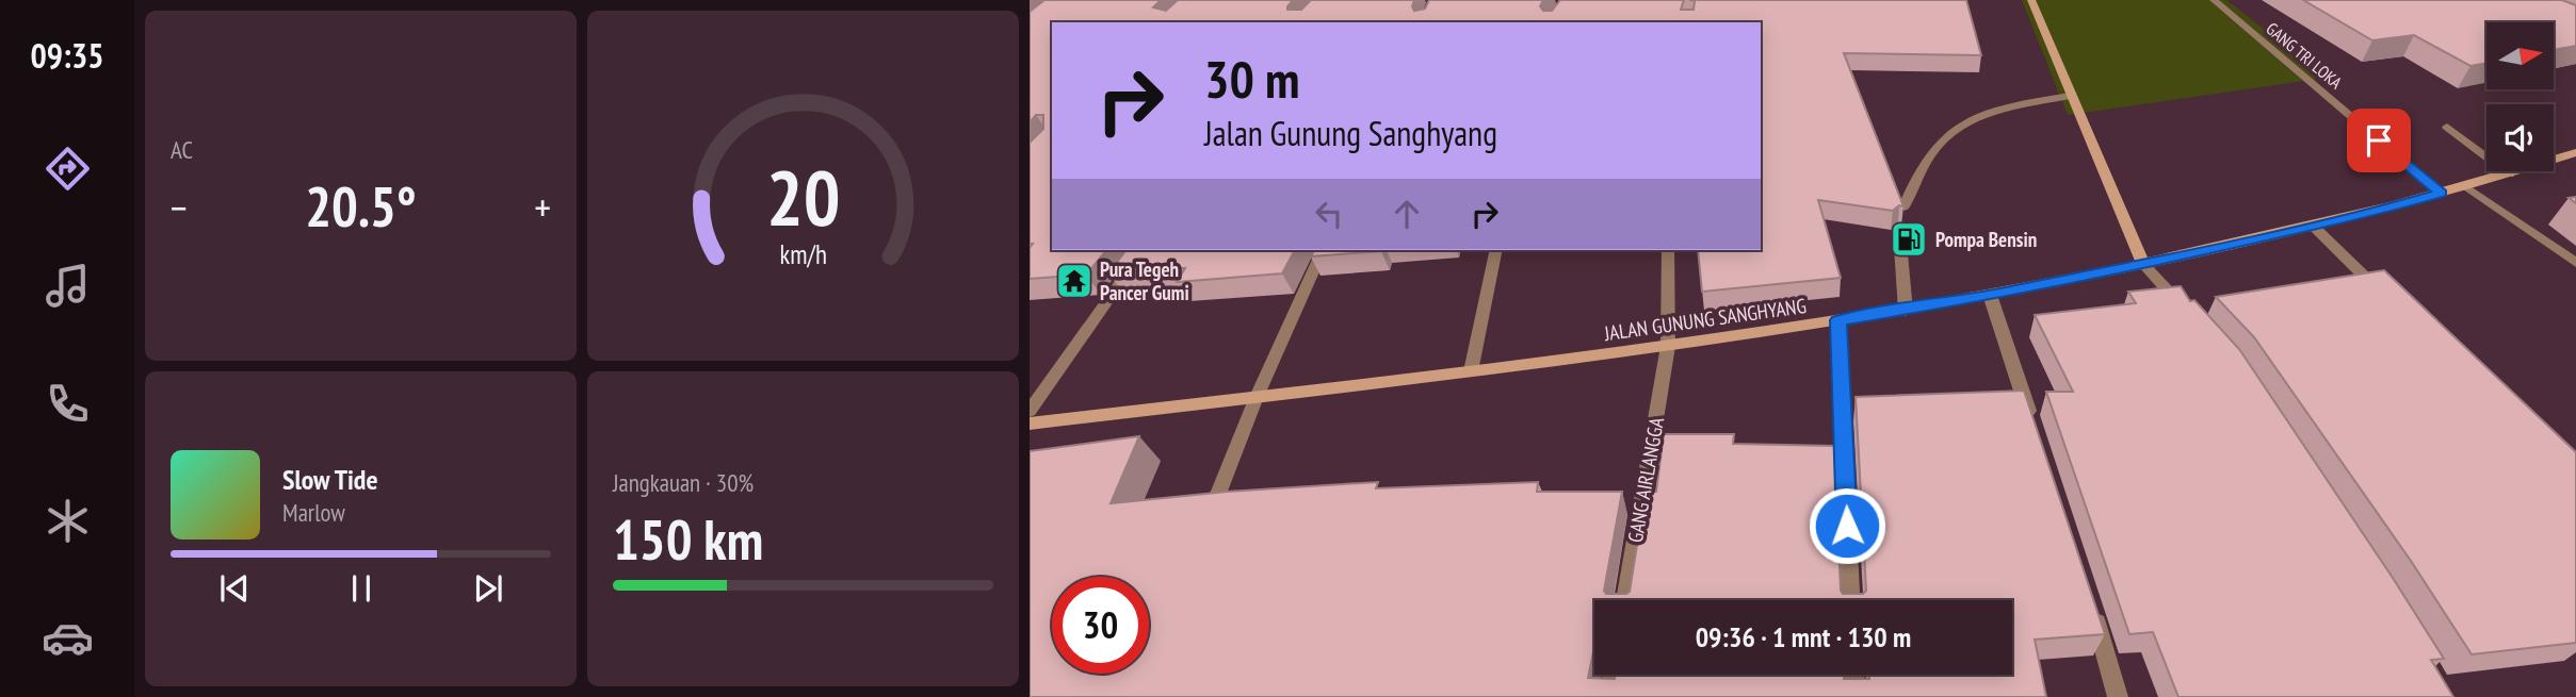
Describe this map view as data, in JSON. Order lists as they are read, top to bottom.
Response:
{
  "streets": {
    "main road": ["JALAN GUNUNG SANGHYANG"],
    "street": ["GANG TRI LOKA", "GANG AIRLANGGA"]
  },
  "crossings": [
    ["GANG TRI LOKA", "JALAN GUNUNG SANGHYANG"],
    ["JALAN GUNUNG SANGHYANG", "GANG AIRLANGGA"]
  ],
  "places": {
    "fuel station": ["Pompa Bensin"],
    "temple": ["Pura Tegeh Pancer Gumi"]
  },
  "north": "right",
  "page": {
    "tabs": "09:35",
    "tile": [
      "AC",
      ["Jangkauan · 30%", "150 km"]
    ],
    "turn": ["30 m", "Jalan Gunung Sanghyang"],
    "heat": ["−", "20.5°", "+"],
    "song": ["Slow Tide", "Marlow"],
    "limit": "30",
    "trip": "09:36 · 1 mnt · 130 m",
    "gauge": ["20", "km/h"]
  }
}
